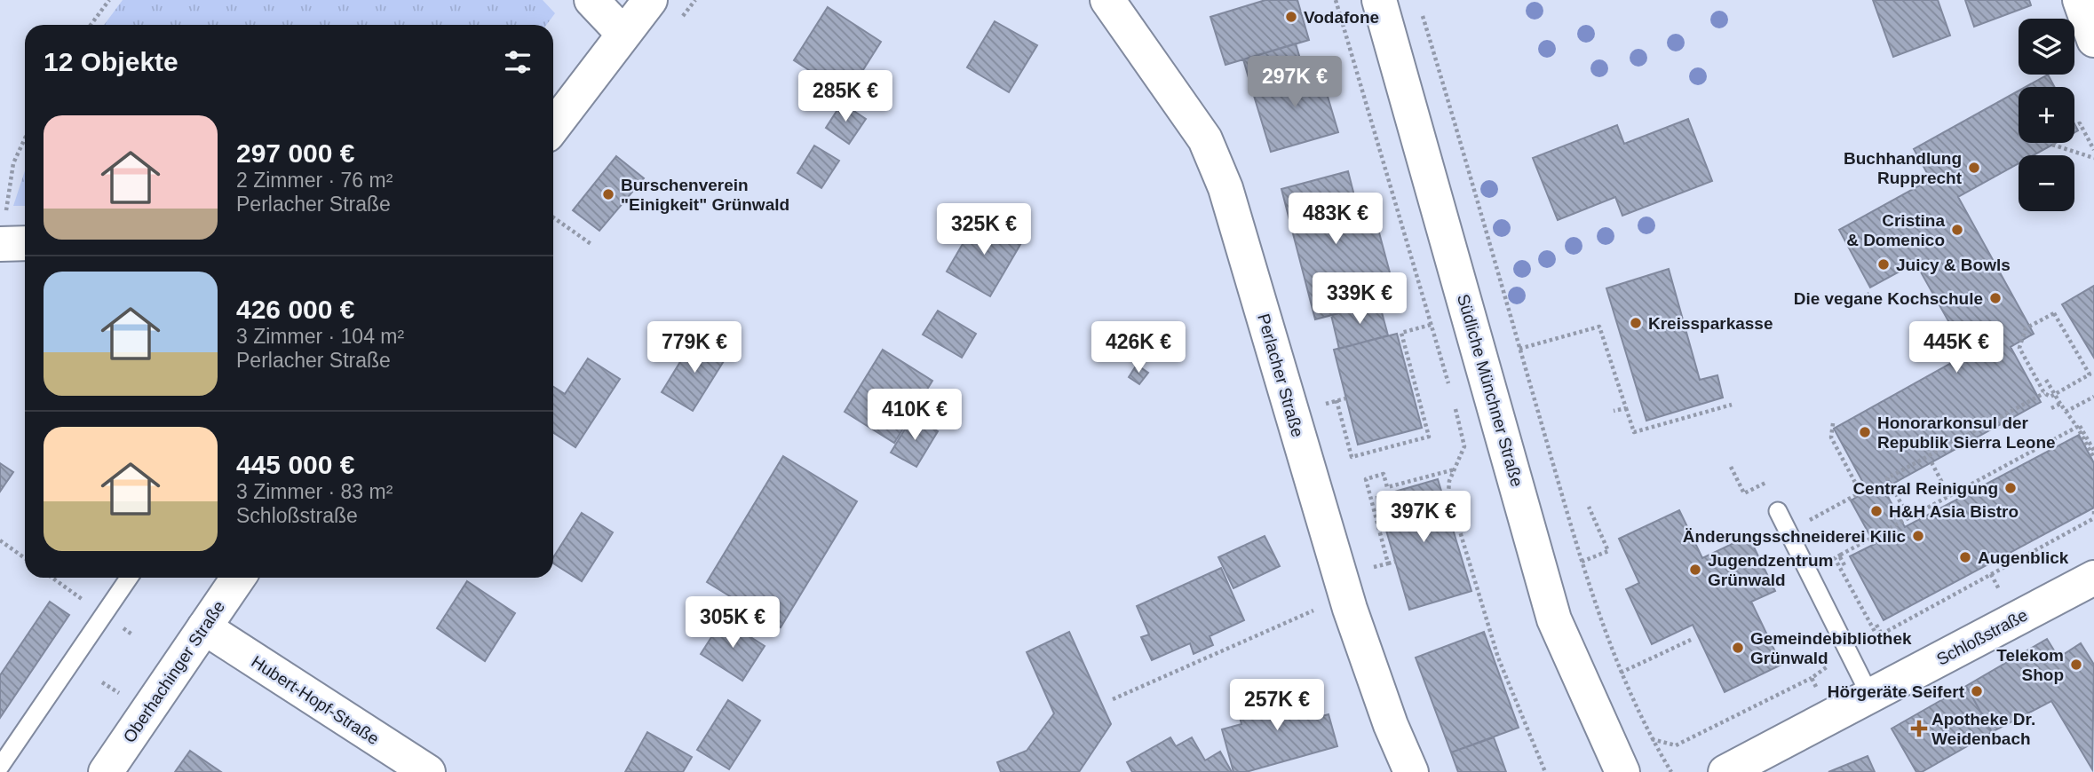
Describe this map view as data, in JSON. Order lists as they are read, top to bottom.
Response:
{
  "streets": {
    "street": [
      "Perlacher Straße",
      "Südliche Münchner Straße",
      "Schloßstraße",
      "Oberhachinger Straße",
      "Hubert-Hopf-Straße"
    ]
  },
  "crossings": [
    ["Oberhachinger Straße", "Hubert-Hopf-Straße"]
  ],
  "places": {
    "other": [
      "Vodafone",
      "Buchhandlung Rupprecht",
      "Burschenverein \"Einigkeit\" Grünwald",
      "Cristina & Domenico",
      "Juicy & Bowls",
      "Die vegane Kochschule",
      "Kreissparkasse",
      "Honorarkonsul der Republik Sierra Leone",
      "Central Reinigung",
      "H&H Asia Bistro",
      "Änderungsschneiderei Kilic",
      "Augenblick",
      "Jugendzentrum Grünwald",
      "Gemeindebibliothek Grünwald",
      "Telekom Shop",
      "Hörgeräte Seifert"
    ],
    "health": ["Apotheke Dr. Weidenbach"]
  },
  "page": {
    "map_buttons": ["+", "−"],
    "heading": "12 Objekte",
    "price": [
      "297K €",
      "285K €",
      "483K €",
      "325K €",
      "339K €",
      "779K €",
      "426K €",
      "445K €",
      "410K €",
      "397K €",
      "305K €",
      "257K €"
    ],
    "list": [
      {
        "name": "297 000 €",
        "note": "2 Zimmer · 76 m² · Perlacher Straße"
      },
      {
        "name": "426 000 €",
        "note": "3 Zimmer · 104 m² · Perlacher Straße"
      },
      {
        "name": "445 000 €",
        "note": "3 Zimmer · 83 m² · Schloßstraße"
      }
    ]
  }
}
